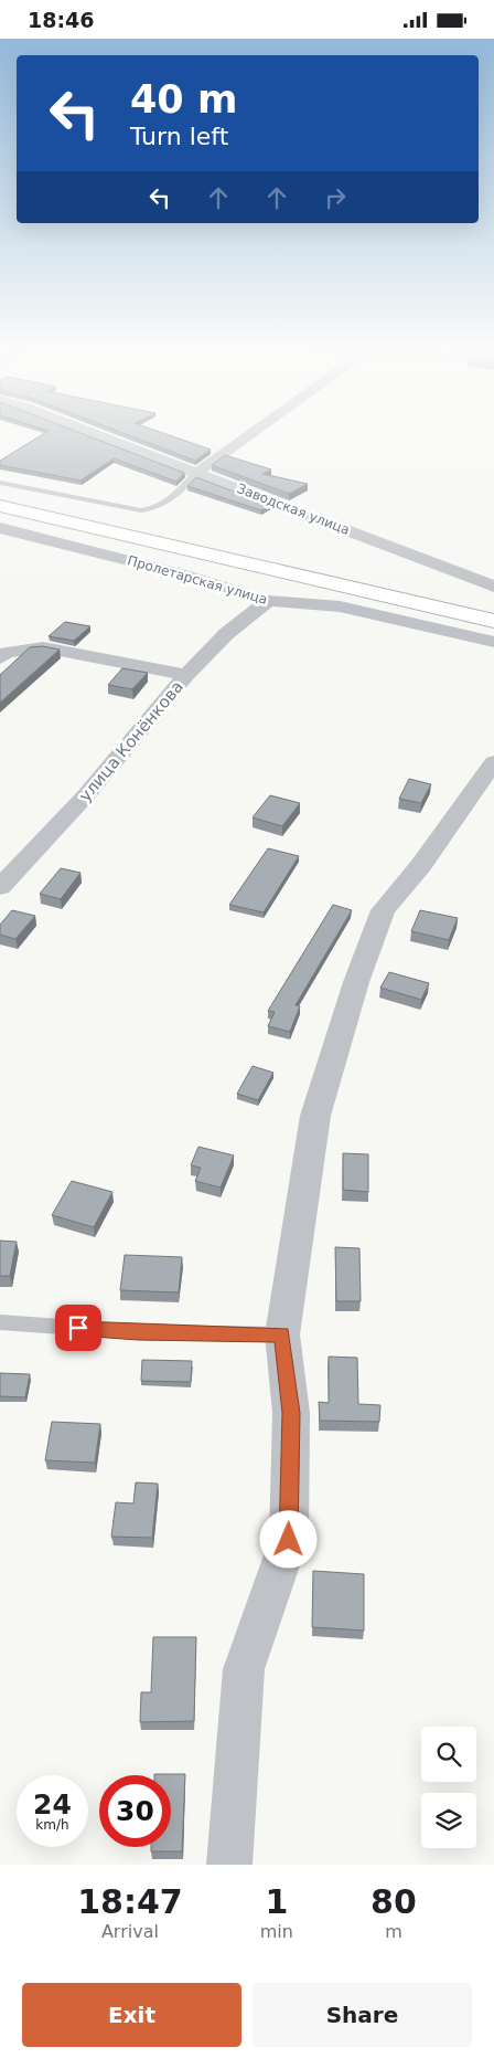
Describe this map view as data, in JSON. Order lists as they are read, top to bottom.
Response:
{
  "streets": {
    "main road": ["Пролетарская улица"],
    "street": ["Заводская улица", "улица Конёнкова"]
  },
  "crossings": [
    ["Пролетарская улица", "улица Конёнкова"]
  ],
  "page": {
    "status": "18:46",
    "turn": ["40 m", "Turn left"],
    "speed": "24 km/h",
    "limit": "30",
    "eta": [
      "18:47",
      "Arrival",
      "1",
      "min",
      "80",
      "m"
    ],
    "buttons": ["Exit", "Share"]
  }
}
